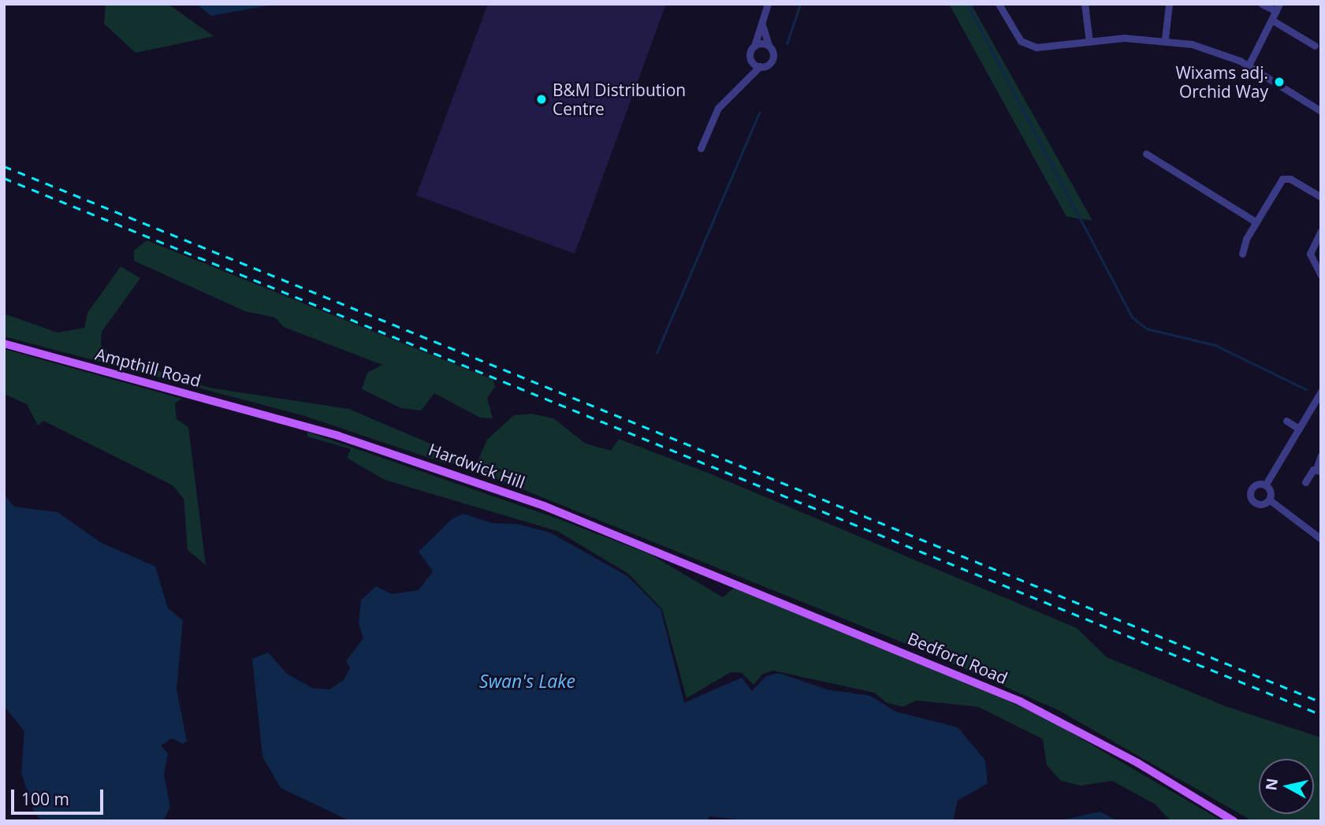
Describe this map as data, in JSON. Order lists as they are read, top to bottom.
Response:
{
  "streets": {
    "main road": ["Ampthill Road", "Hardwick Hill", "Bedford Road"]
  },
  "crossings": [
    ["Ampthill Road", "Hardwick Hill"],
    ["Hardwick Hill", "Bedford Road"]
  ],
  "water": ["Swan's Lake"],
  "places": ["Wixams adj. Orchid Way", "B&M Distribution Centre"],
  "scale_bar": "100 m",
  "north": "left"
}
